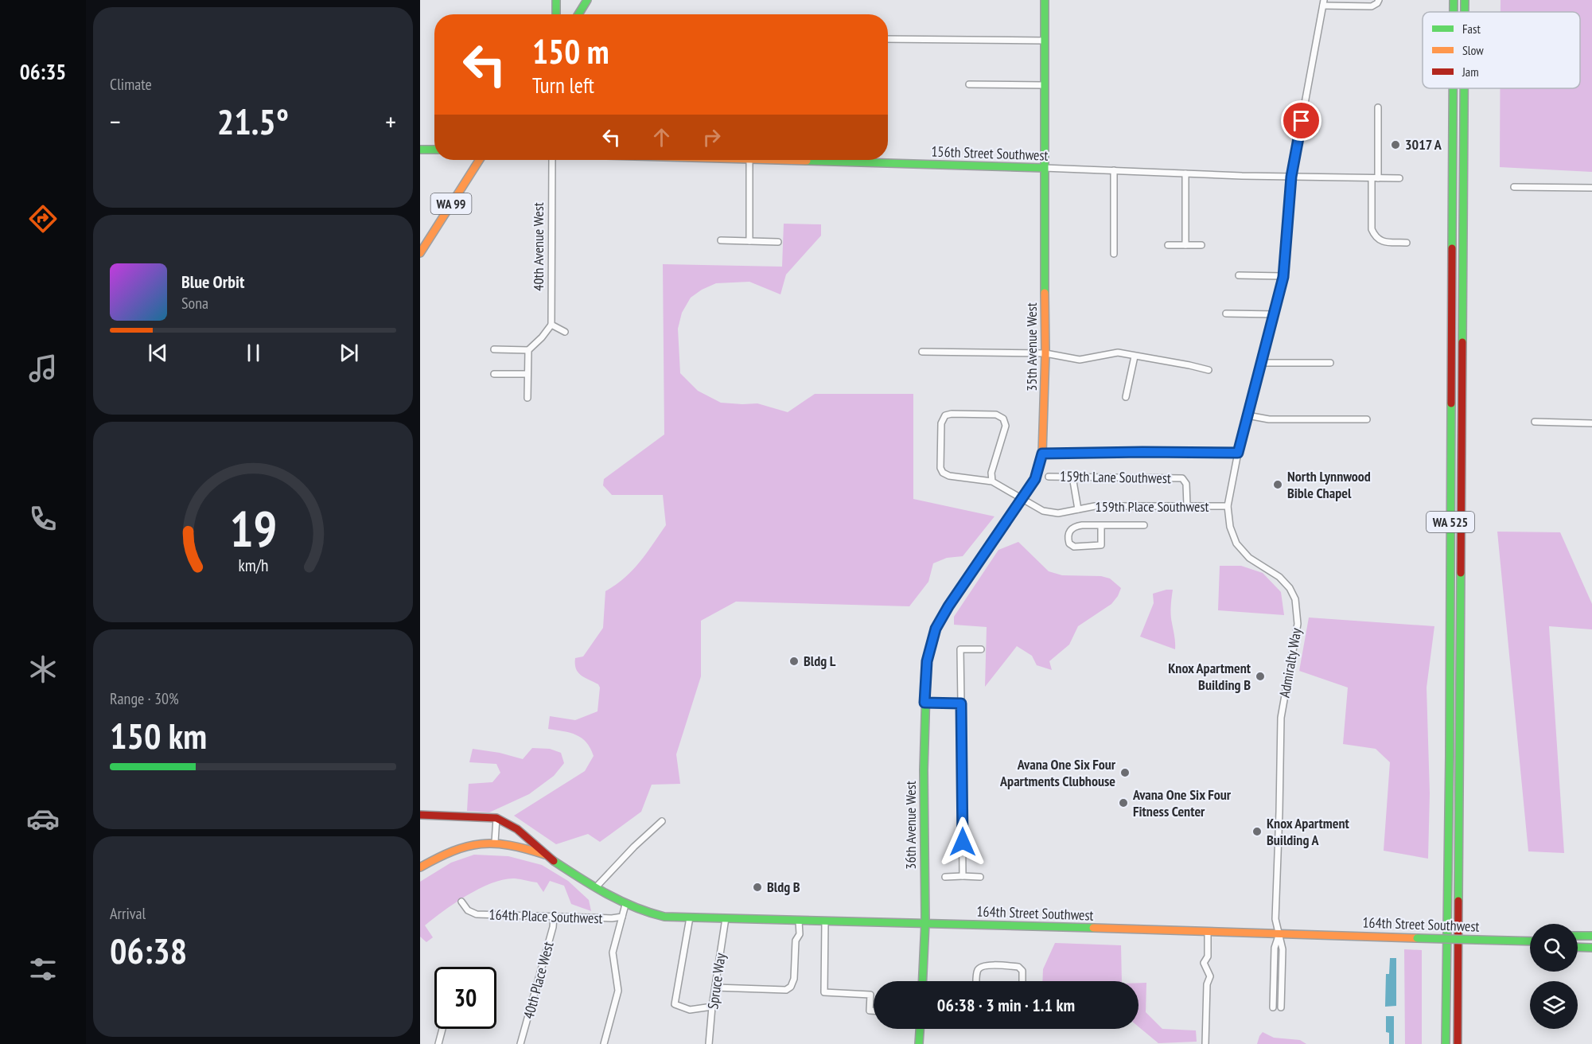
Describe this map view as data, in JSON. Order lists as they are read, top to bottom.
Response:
{
  "streets": {
    "main road": [
      "156th Street Southwest",
      "WA 99",
      "35th Avenue West",
      "WA 525",
      "36th Avenue West",
      "164th Street Southwest"
    ],
    "street": [
      "40th Avenue West",
      "159th Lane Southwest",
      "159th Place Southwest",
      "Admiralty Way",
      "164th Place Southwest",
      "40th Place West",
      "Spruce Way"
    ]
  },
  "crossings": [
    ["156th Street Southwest", "35th Avenue West"],
    ["156th Street Southwest", "Admiralty Way"],
    ["35th Avenue West", "159th Place Southwest"],
    ["35th Avenue West", "36th Avenue West"],
    ["159th Lane Southwest", "159th Place Southwest"],
    ["159th Place Southwest", "Admiralty Way"],
    ["Admiralty Way", "164th Street Southwest"],
    ["36th Avenue West", "164th Street Southwest"],
    ["164th Street Southwest", "164th Place Southwest"],
    ["164th Street Southwest", "Spruce Way"],
    ["164th Place Southwest", "40th Place West"]
  ],
  "places": [
    "3017 A",
    "North Lynnwood Bible Chapel",
    "Bldg L",
    "Knox Apartment Building B",
    "Avana One Six Four Apartments Clubhouse",
    "Avana One Six Four Fitness Center",
    "Knox Apartment Building A",
    "Bldg B"
  ],
  "legend": ["Fast", "Slow", "Jam"],
  "page": {
    "tabs": "06:35",
    "tile": [
      "Climate",
      ["Range · 30%", "150 km"],
      ["Arrival", "06:38"]
    ],
    "turn": ["150 m", "Turn left"],
    "heat": ["−", "21.5°", "+"],
    "song": ["Blue Orbit", "Sona"],
    "limit": "30",
    "trip": "06:38 · 3 min · 1.1 km",
    "gauge": ["19", "km/h"]
  }
}
